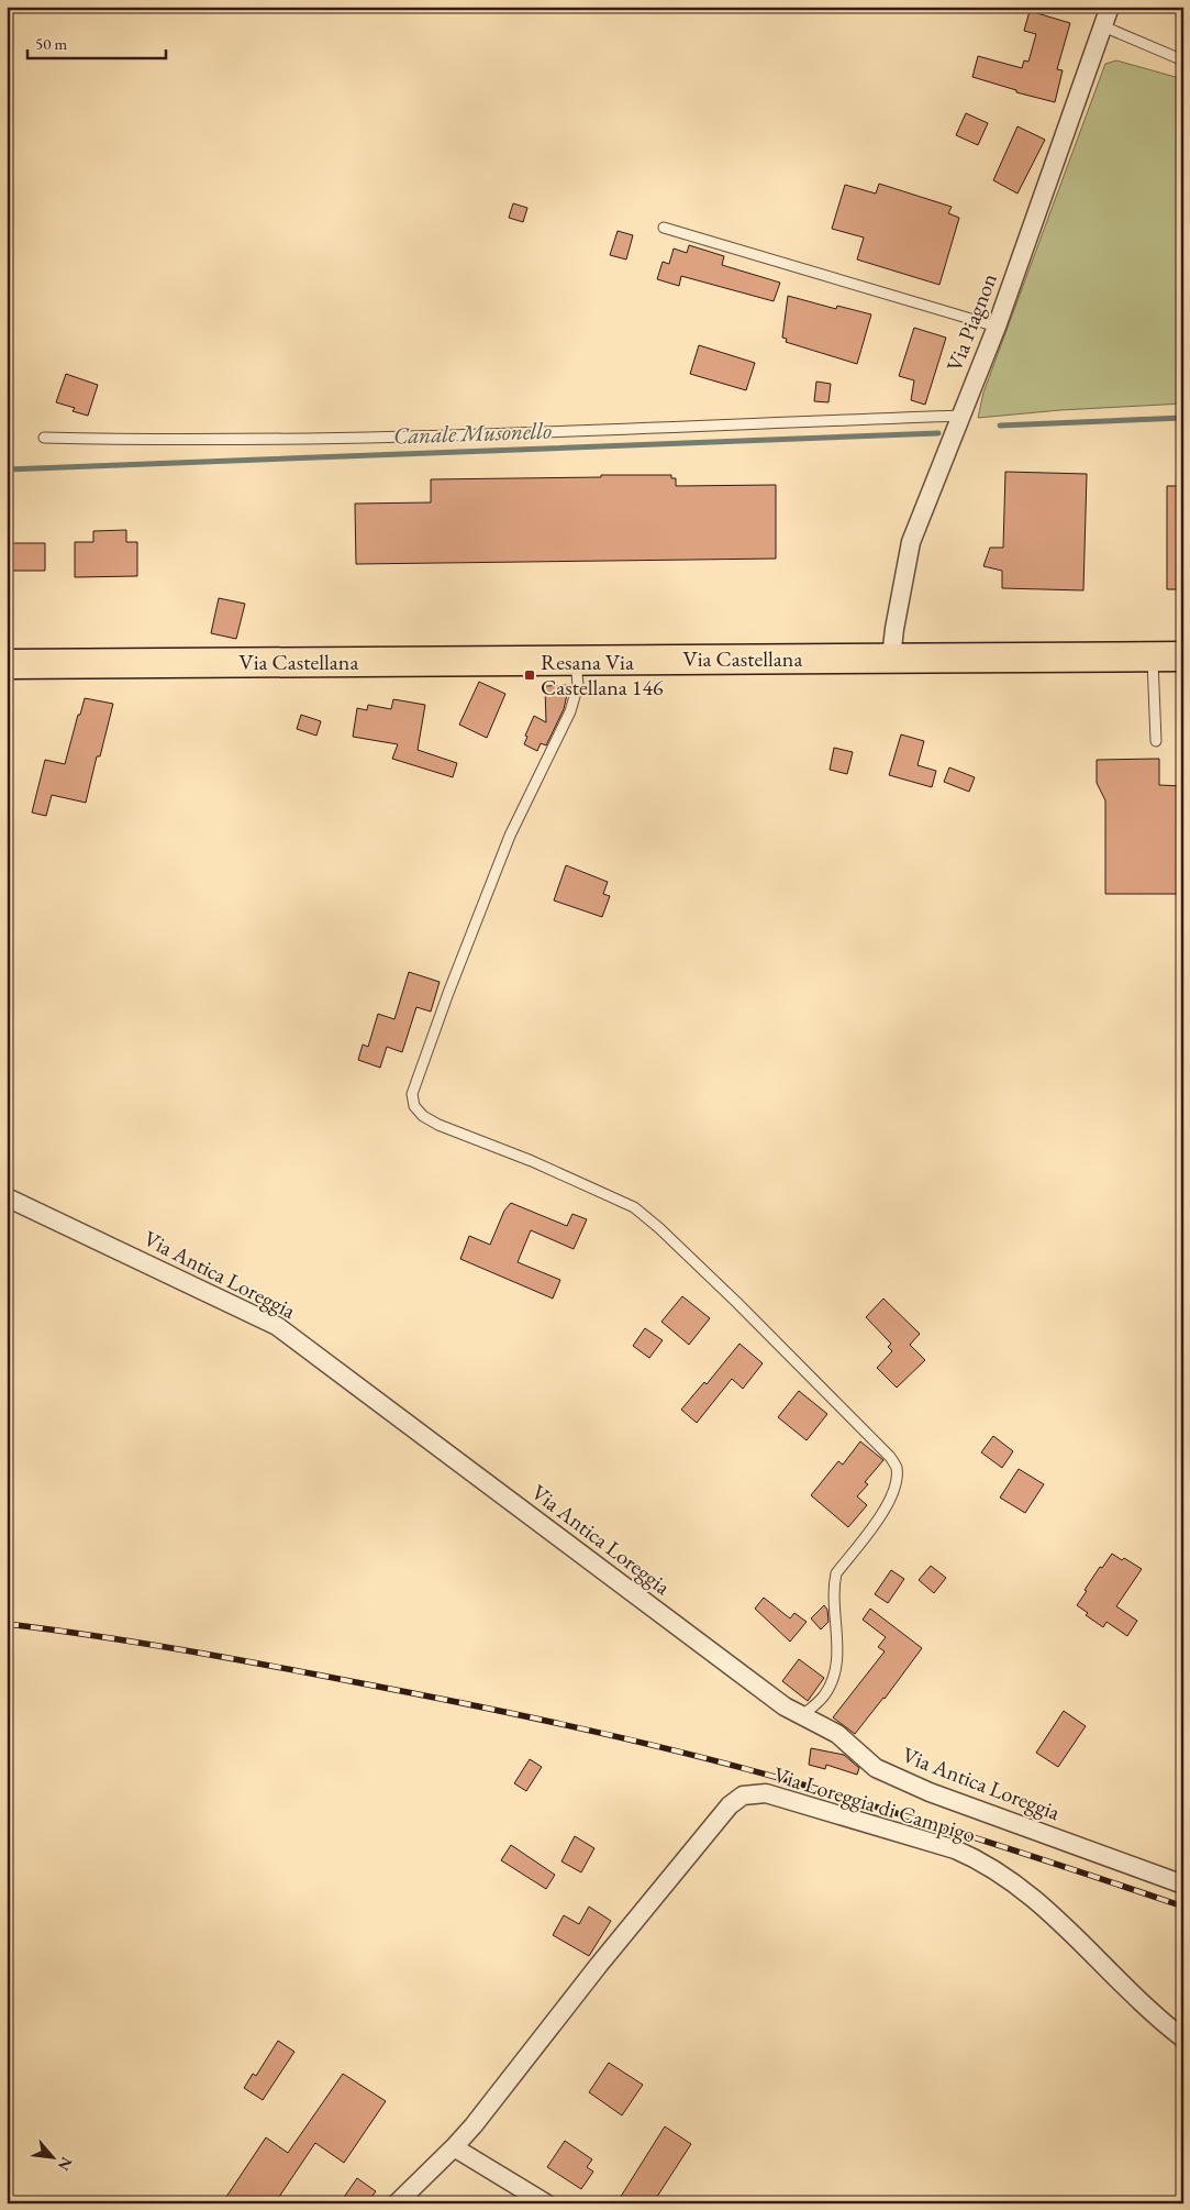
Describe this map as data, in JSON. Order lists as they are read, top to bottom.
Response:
{
  "streets": {
    "main road": ["Via Castellana"],
    "street": ["Via Piagnon", "Via Antica Loreggia", "Via Loreggia di Campigo"]
  },
  "crossings": [
    ["Via Piagnon", "Via Castellana"]
  ],
  "water": ["Canale Musonello"],
  "places": {
    "transit": ["Resana Via Castellana 146"]
  },
  "scale_bar": "50 m",
  "north": "bottom right"
}
